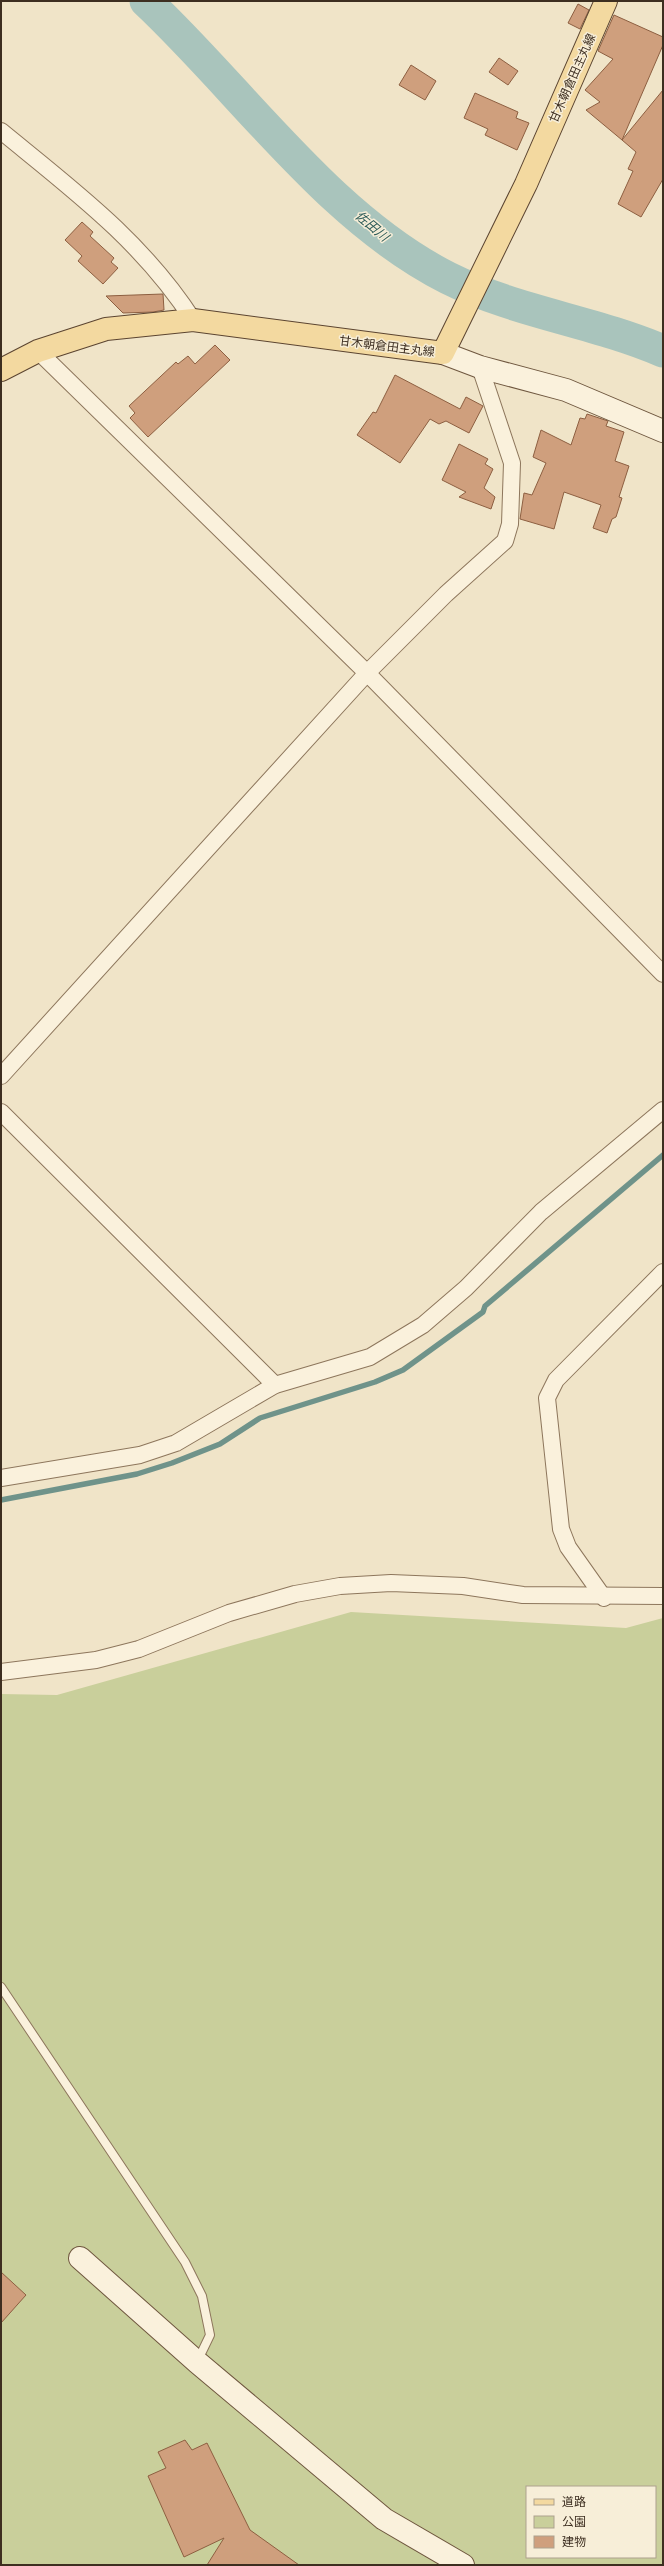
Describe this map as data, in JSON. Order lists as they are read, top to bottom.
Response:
{
  "streets": {
    "main road": ["甘木朝倉田主丸線"]
  },
  "water": ["佐田川"],
  "legend": ["道路", "公園", "建物"]
}
